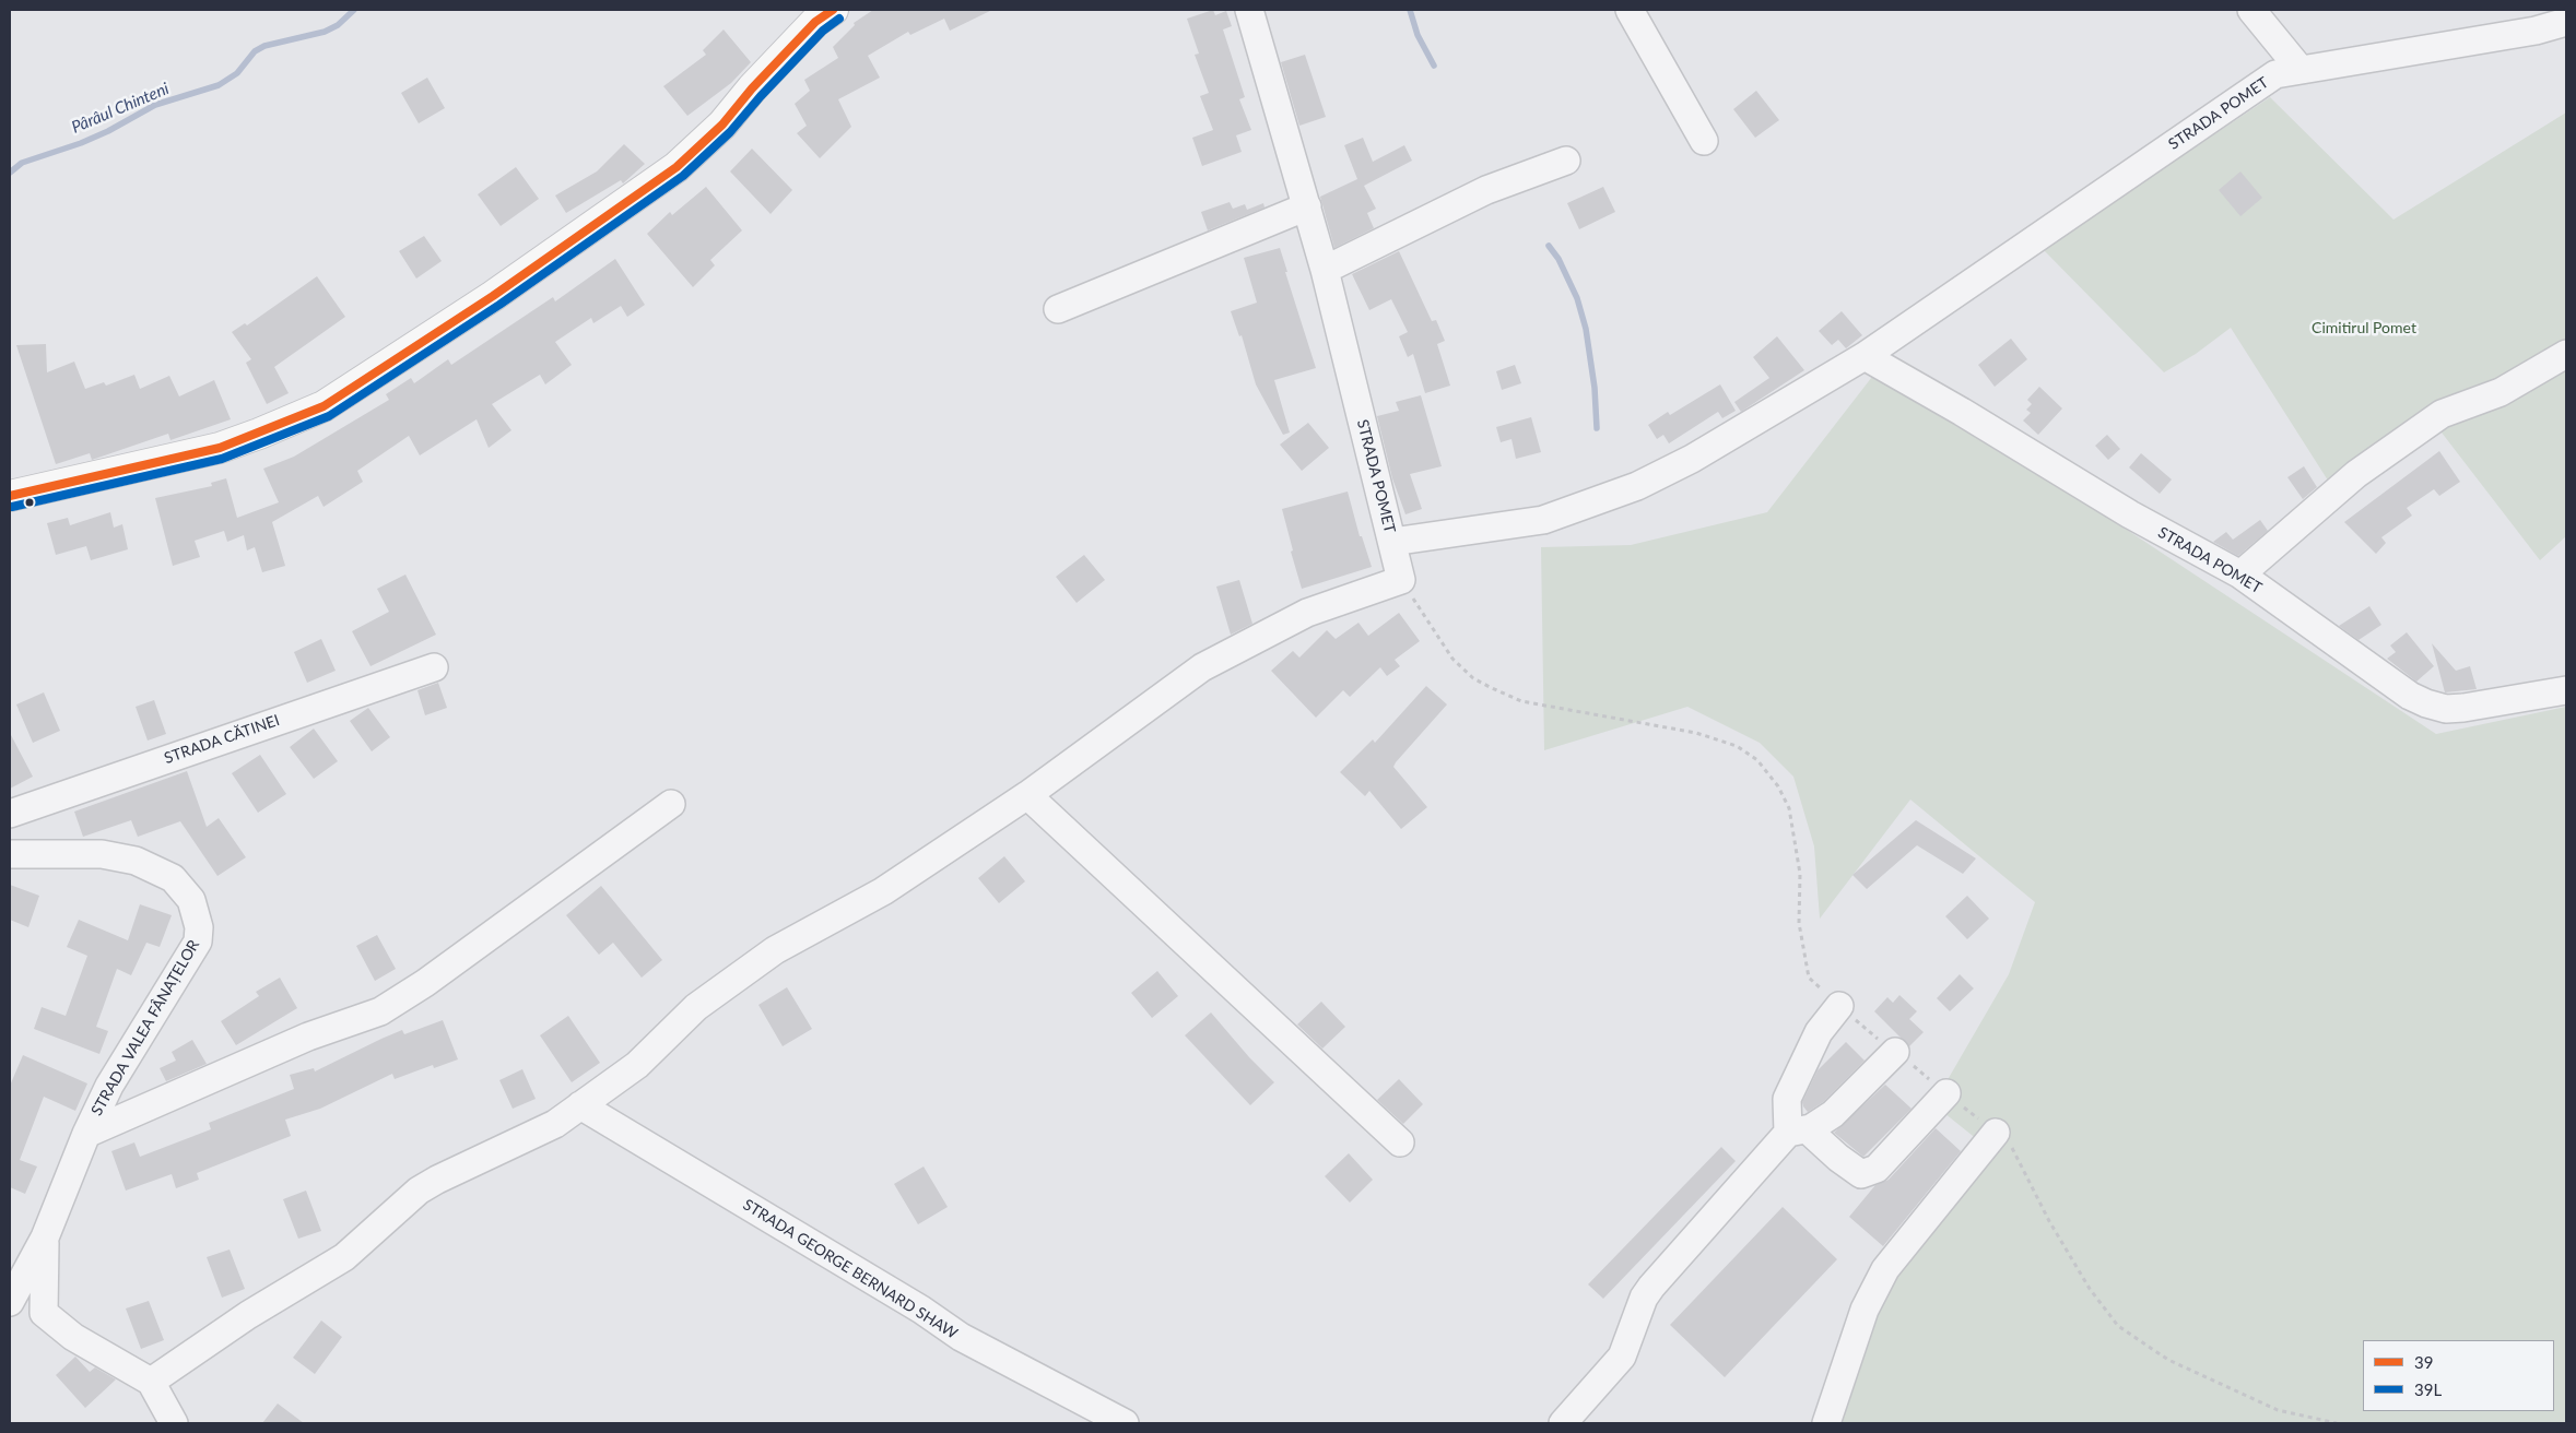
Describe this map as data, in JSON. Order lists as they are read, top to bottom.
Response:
{
  "streets": {
    "street": [
      "STRADA POMET",
      "STRADA CĂTINEI",
      "STRADA VALEA FÂNAȚELOR",
      "STRADA GEORGE BERNARD SHAW"
    ]
  },
  "water": ["Pârâul Chinteni"],
  "parks": ["Cimitirul Pomet"],
  "lines": ["transit line 39", "transit line 39L"],
  "legend": ["39", "39L"]
}
